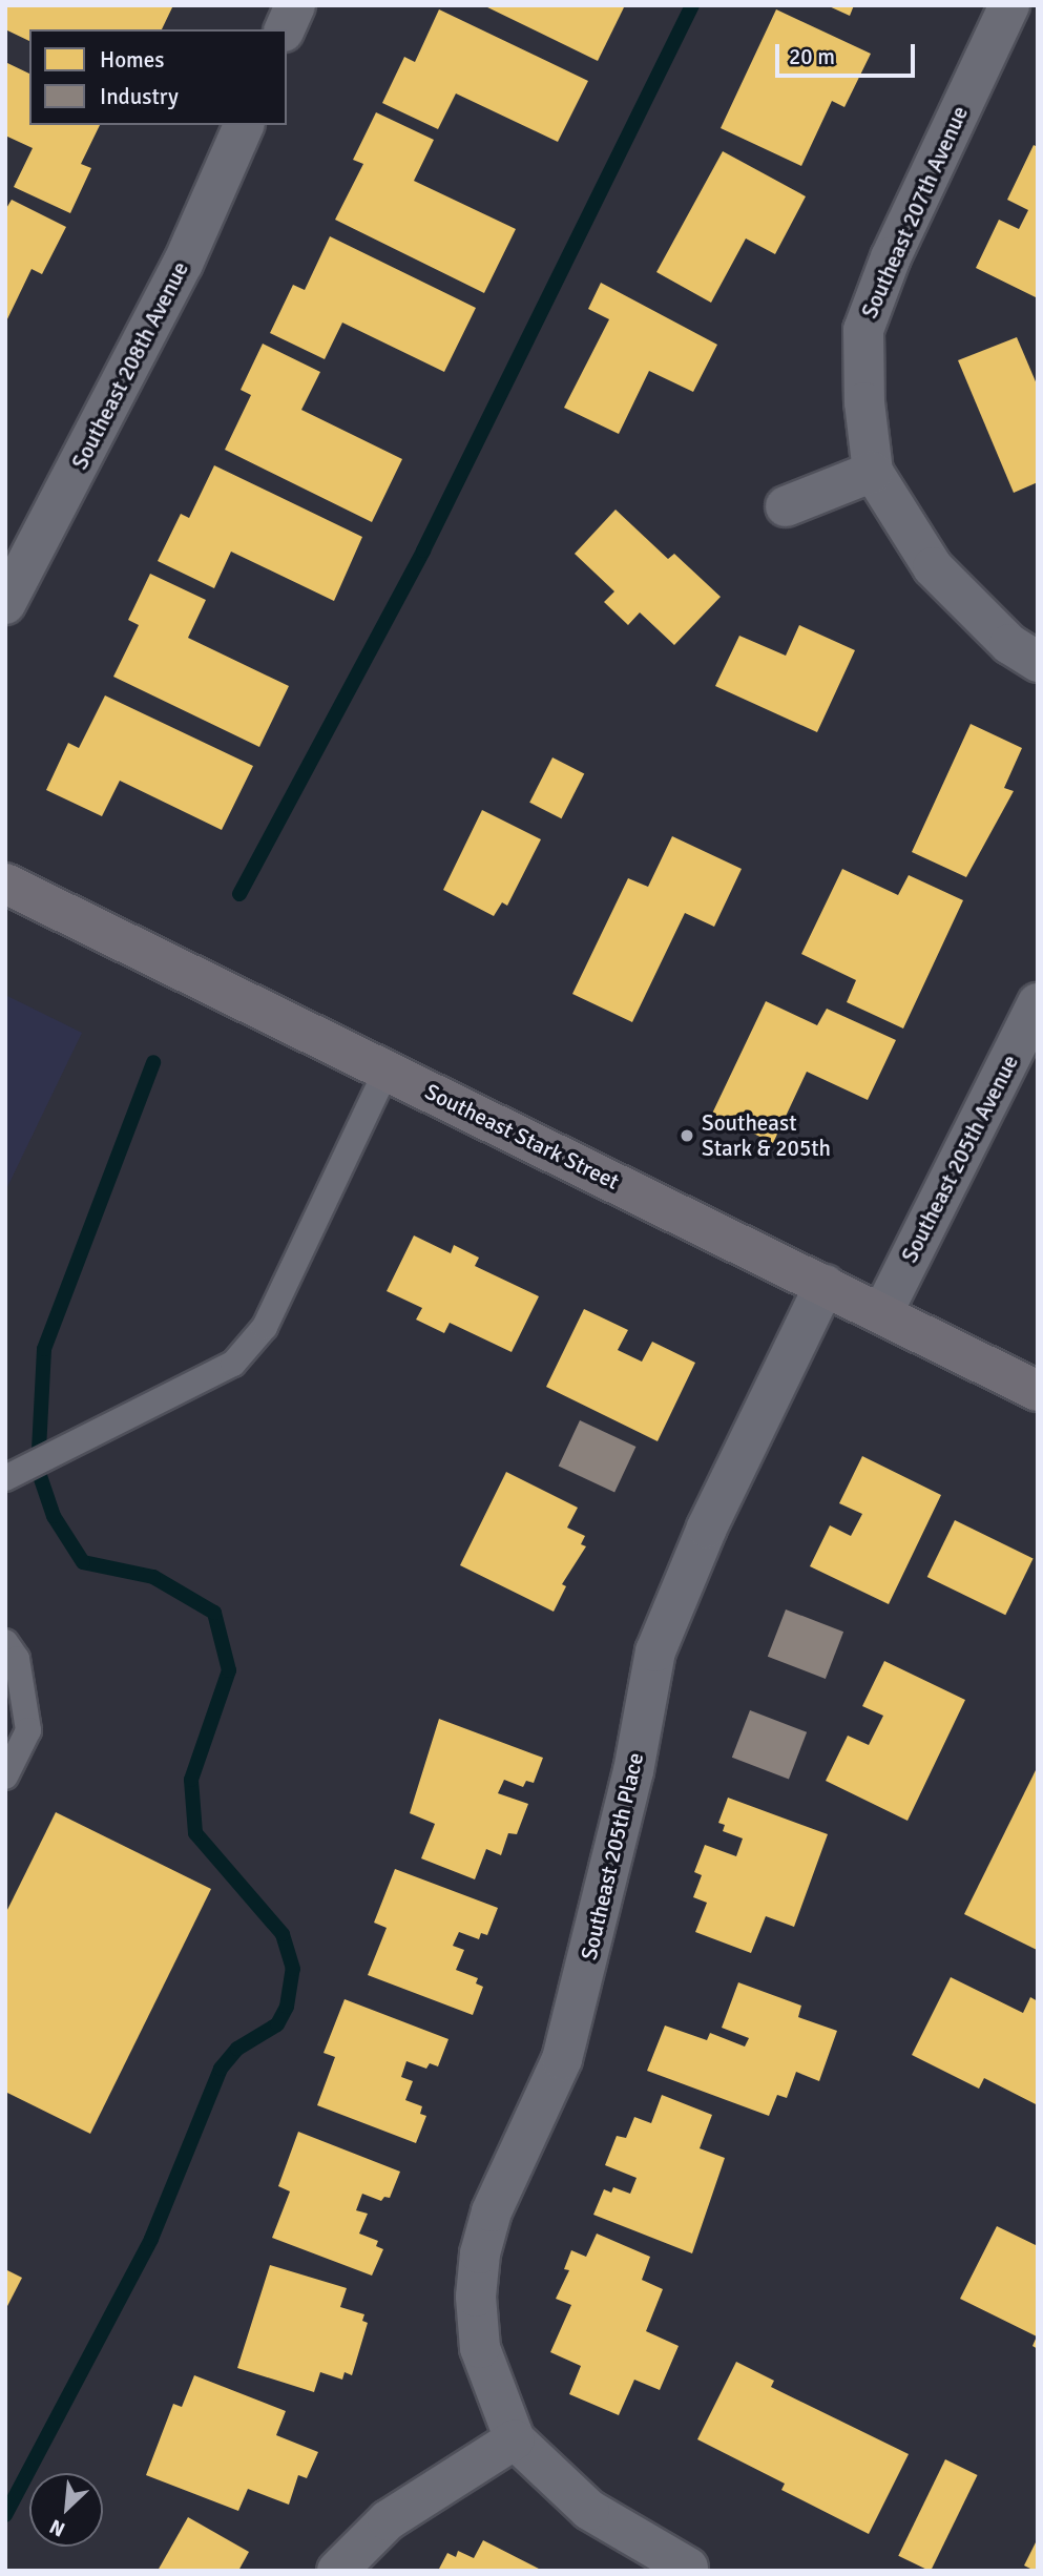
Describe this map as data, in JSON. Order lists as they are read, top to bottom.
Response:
{
  "streets": {
    "main road": ["Southeast Stark Street"],
    "street": [
      "Southeast 207th Avenue",
      "Southeast 208th Avenue",
      "Southeast 205th Avenue",
      "Southeast 205th Place"
    ]
  },
  "crossings": [
    ["Southeast Stark Street", "Southeast 205th Avenue"],
    ["Southeast Stark Street", "Southeast 205th Place"]
  ],
  "places": ["Southeast Stark & 205th"],
  "legend": ["Homes", "Industry"],
  "scale_bar": "20 m",
  "north": "bottom left"
}
